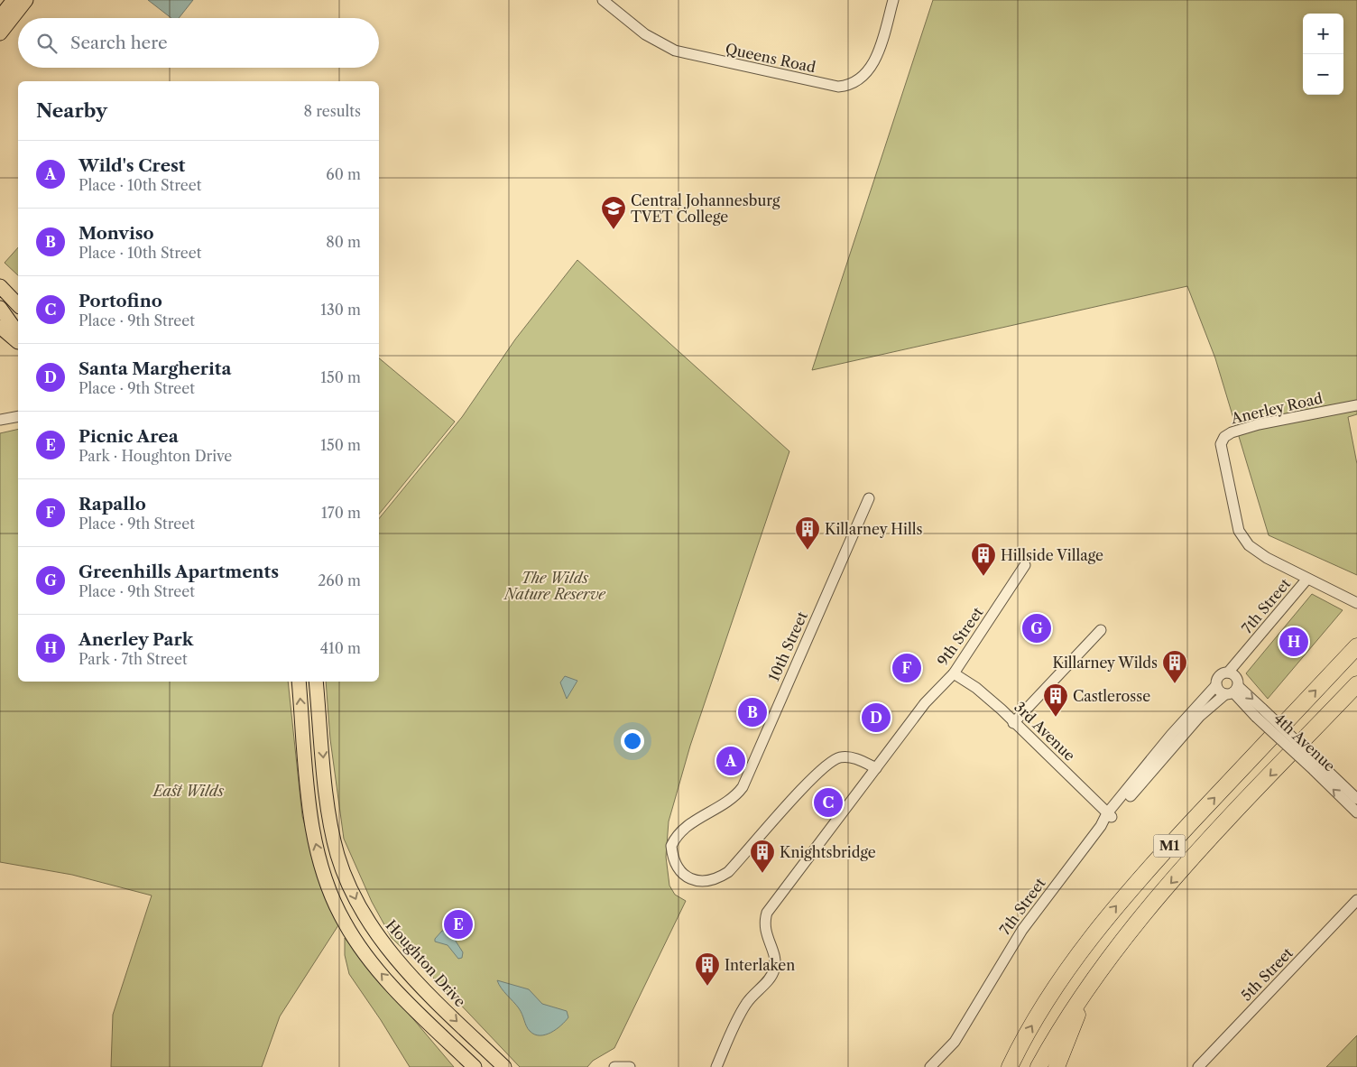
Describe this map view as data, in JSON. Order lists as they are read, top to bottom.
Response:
{
  "streets": {
    "highway": ["M1"],
    "main road": ["Houghton Drive"],
    "street": [
      "Queens Road",
      "Anerley Road",
      "7th Street",
      "9th Street",
      "10th Street",
      "3rd Avenue",
      "4th Avenue",
      "5th Street"
    ]
  },
  "crossings": [
    ["Anerley Road", "7th Street"],
    ["7th Street", "3rd Avenue"],
    ["7th Street", "4th Avenue"],
    ["9th Street", "10th Street"],
    ["9th Street", "3rd Avenue"]
  ],
  "parks": ["The Wilds Nature Reserve", "East Wilds"],
  "places": {
    "school or university": ["Central Johannesburg TVET College"],
    "building": [
      "Killarney Hills",
      "Hillside Village",
      "Killarney Wilds",
      "Castlerosse",
      "Knightsbridge",
      "Interlaken"
    ]
  },
  "page": {
    "map_buttons": ["+", "−"],
    "search": "Search here",
    "heading": ["Nearby", "8 results"],
    "list": [
      {
        "mark": "A",
        "name": "Wild's Crest",
        "note": "Place · 10th Street",
        "value": "60 m"
      },
      {
        "mark": "B",
        "name": "Monviso",
        "note": "Place · 10th Street",
        "value": "80 m"
      },
      {
        "mark": "C",
        "name": "Portofino",
        "note": "Place · 9th Street",
        "value": "130 m"
      },
      {
        "mark": "D",
        "name": "Santa Margherita",
        "note": "Place · 9th Street",
        "value": "150 m"
      },
      {
        "mark": "E",
        "name": "Picnic Area",
        "note": "Park · Houghton Drive",
        "value": "150 m"
      },
      {
        "mark": "F",
        "name": "Rapallo",
        "note": "Place · 9th Street",
        "value": "170 m"
      },
      {
        "mark": "G",
        "name": "Greenhills Apartments",
        "note": "Place · 9th Street",
        "value": "260 m"
      },
      {
        "mark": "H",
        "name": "Anerley Park",
        "note": "Park · 7th Street",
        "value": "410 m"
      }
    ],
    "pins": [
      "G",
      "H",
      "F",
      "B",
      "D",
      "A",
      "C",
      "E"
    ]
  }
}
